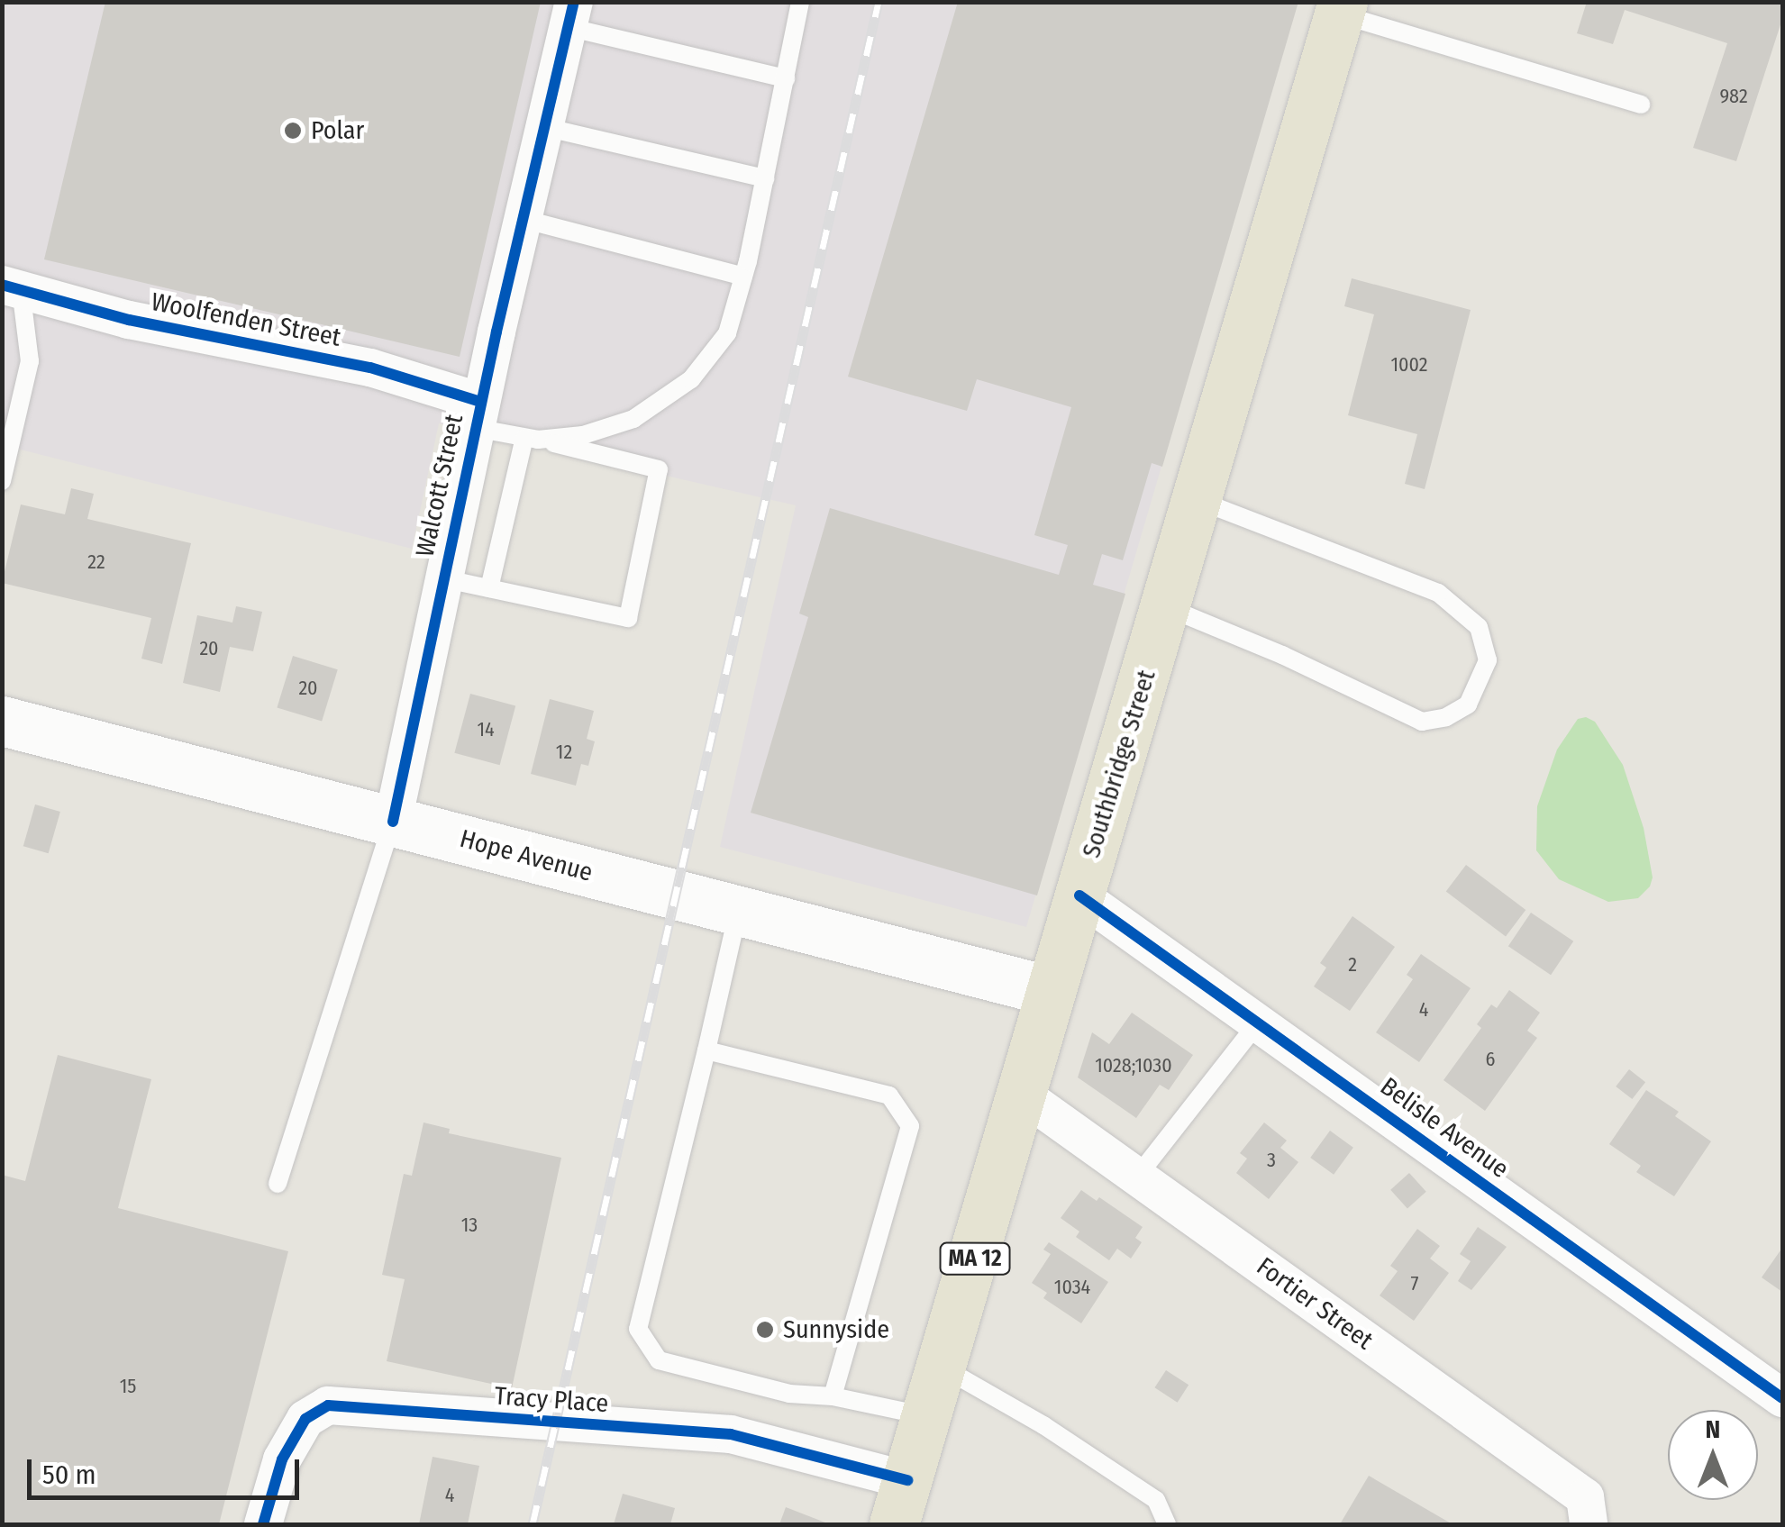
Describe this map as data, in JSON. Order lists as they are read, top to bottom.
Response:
{
  "streets": {
    "main road": ["Southbridge Street", "Hope Avenue", "MA 12"],
    "street": [
      "Woolfenden Street",
      "Walcott Street",
      "Belisle Avenue",
      "Fortier Street",
      "Tracy Place"
    ]
  },
  "crossings": [
    ["Woolfenden Street", "Walcott Street"],
    ["Walcott Street", "Hope Avenue"],
    ["Southbridge Street", "Hope Avenue"],
    ["Southbridge Street", "Belisle Avenue"],
    ["Southbridge Street", "Fortier Street"],
    ["Southbridge Street", "Tracy Place"]
  ],
  "places": ["Polar", "Sunnyside"],
  "house_numbers": [
    "982",
    "1002",
    "22",
    "20",
    "20",
    "14",
    "12",
    "2",
    "4",
    "6",
    "1028;1030",
    "3",
    "13",
    "7",
    "1034",
    "15",
    "4"
  ],
  "scale_bar": "50 m",
  "north": "top"
}
